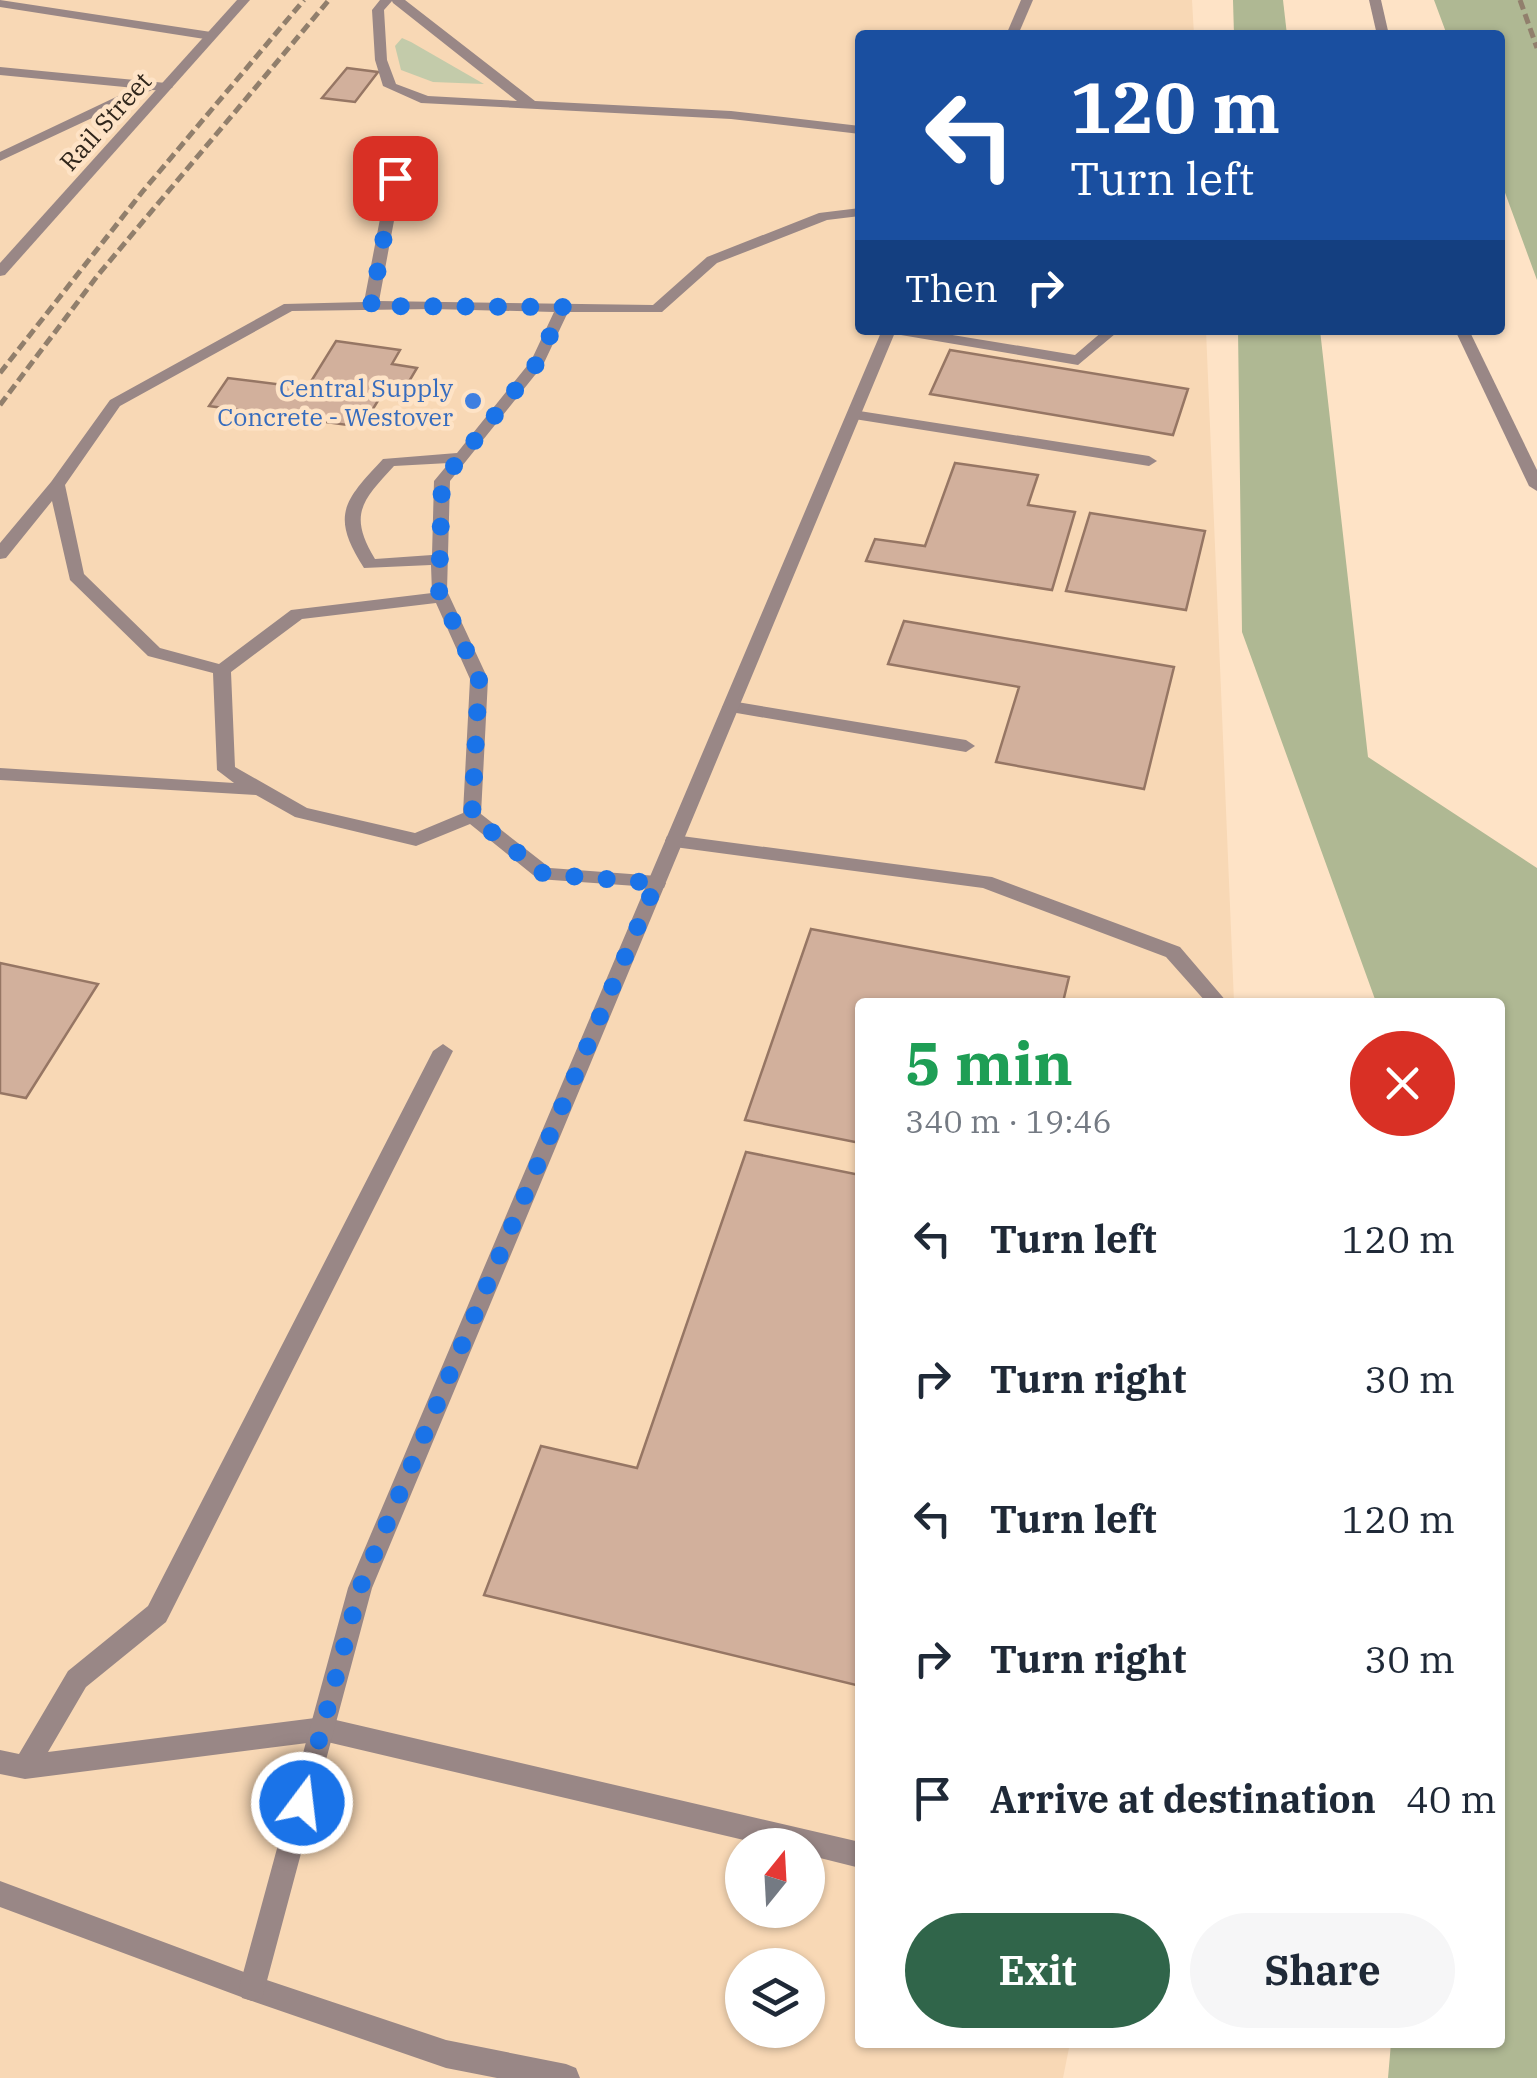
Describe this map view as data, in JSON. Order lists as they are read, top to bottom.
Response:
{
  "streets": {
    "street": ["Rail Street"]
  },
  "places": ["Central Supply Concrete - Westover"],
  "north": "top",
  "page": {
    "turn": ["120 m", "Turn left"],
    "then": "Then",
    "heading": ["5 min", "340 m · 19:46"],
    "list": [
      {
        "name": "Turn left",
        "value": "120 m"
      },
      {
        "name": "Turn right",
        "value": "30 m"
      },
      {
        "name": "Turn left",
        "value": "120 m"
      },
      {
        "name": "Turn right",
        "value": "30 m"
      },
      {
        "name": "Arrive at destination",
        "value": "40 m"
      }
    ],
    "buttons": ["Exit", "Share"]
  }
}
